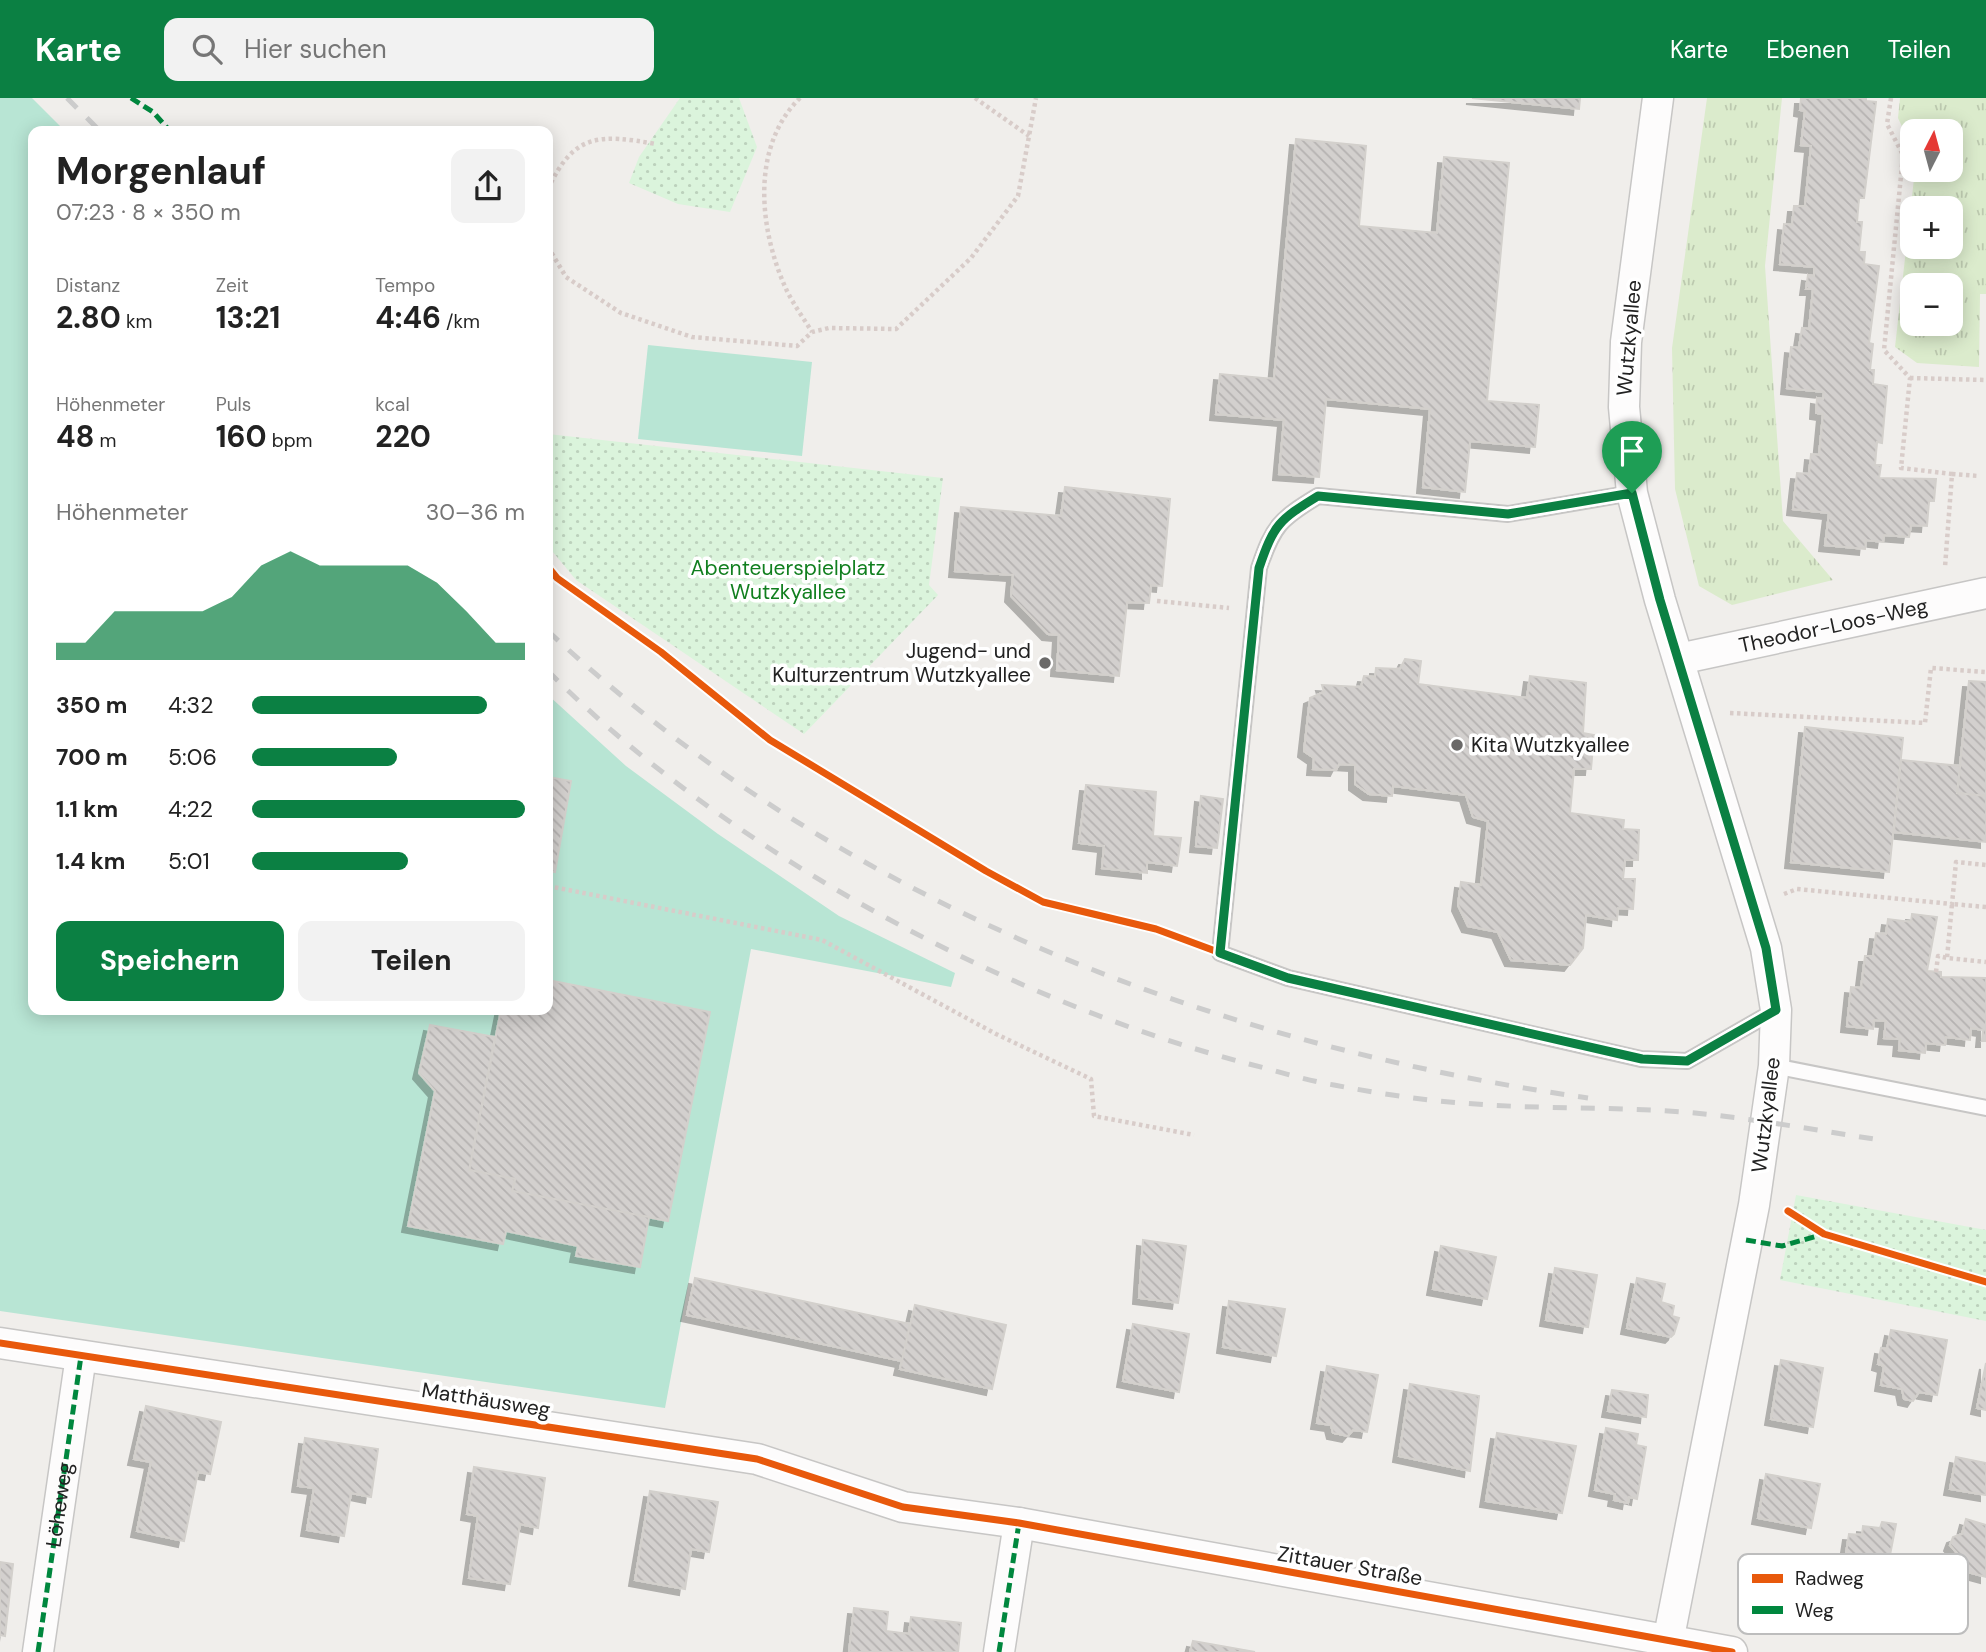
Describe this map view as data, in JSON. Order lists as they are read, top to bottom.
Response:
{
  "streets": {
    "street": [
      "Wutzkyallee",
      "Theodor-Loos-Weg",
      "Matthäusweg",
      "Löheweg",
      "Zittauer Straße"
    ]
  },
  "crossings": [
    ["Wutzkyallee", "Theodor-Loos-Weg"],
    ["Wutzkyallee", "Zittauer Straße"],
    ["Matthäusweg", "Löheweg"],
    ["Matthäusweg", "Zittauer Straße"]
  ],
  "parks": ["Abenteuerspielplatz Wutzkyallee"],
  "places": ["Jugend- und Kulturzentrum Wutzkyallee", "Kita Wutzkyallee"],
  "legend": ["Radweg", "Weg"],
  "north": "top",
  "page": {
    "header": "Karte",
    "search": "Hier suchen",
    "nav": ["Karte", "Ebenen", "Teilen"],
    "map_buttons": ["+", "−"],
    "heading": ["Morgenlauf", "07:23 · 8 × 350 m"],
    "stats": [
      ["Distanz", "2.80 km"],
      ["Zeit", "13:21"],
      ["Tempo", "4:46 /km"],
      ["Höhenmeter", "48 m"],
      ["Puls", "160 bpm"],
      ["kcal", "220"]
    ],
    "chart": ["Höhenmeter", "30–36 m"],
    "list": [
      {
        "name": "350 m",
        "note": "4:32"
      },
      {
        "name": "700 m",
        "note": "5:06"
      },
      {
        "name": "1.1 km",
        "note": "4:22"
      },
      {
        "name": "1.4 km",
        "note": "5:01"
      }
    ],
    "buttons": ["Speichern", "Teilen"]
  }
}
